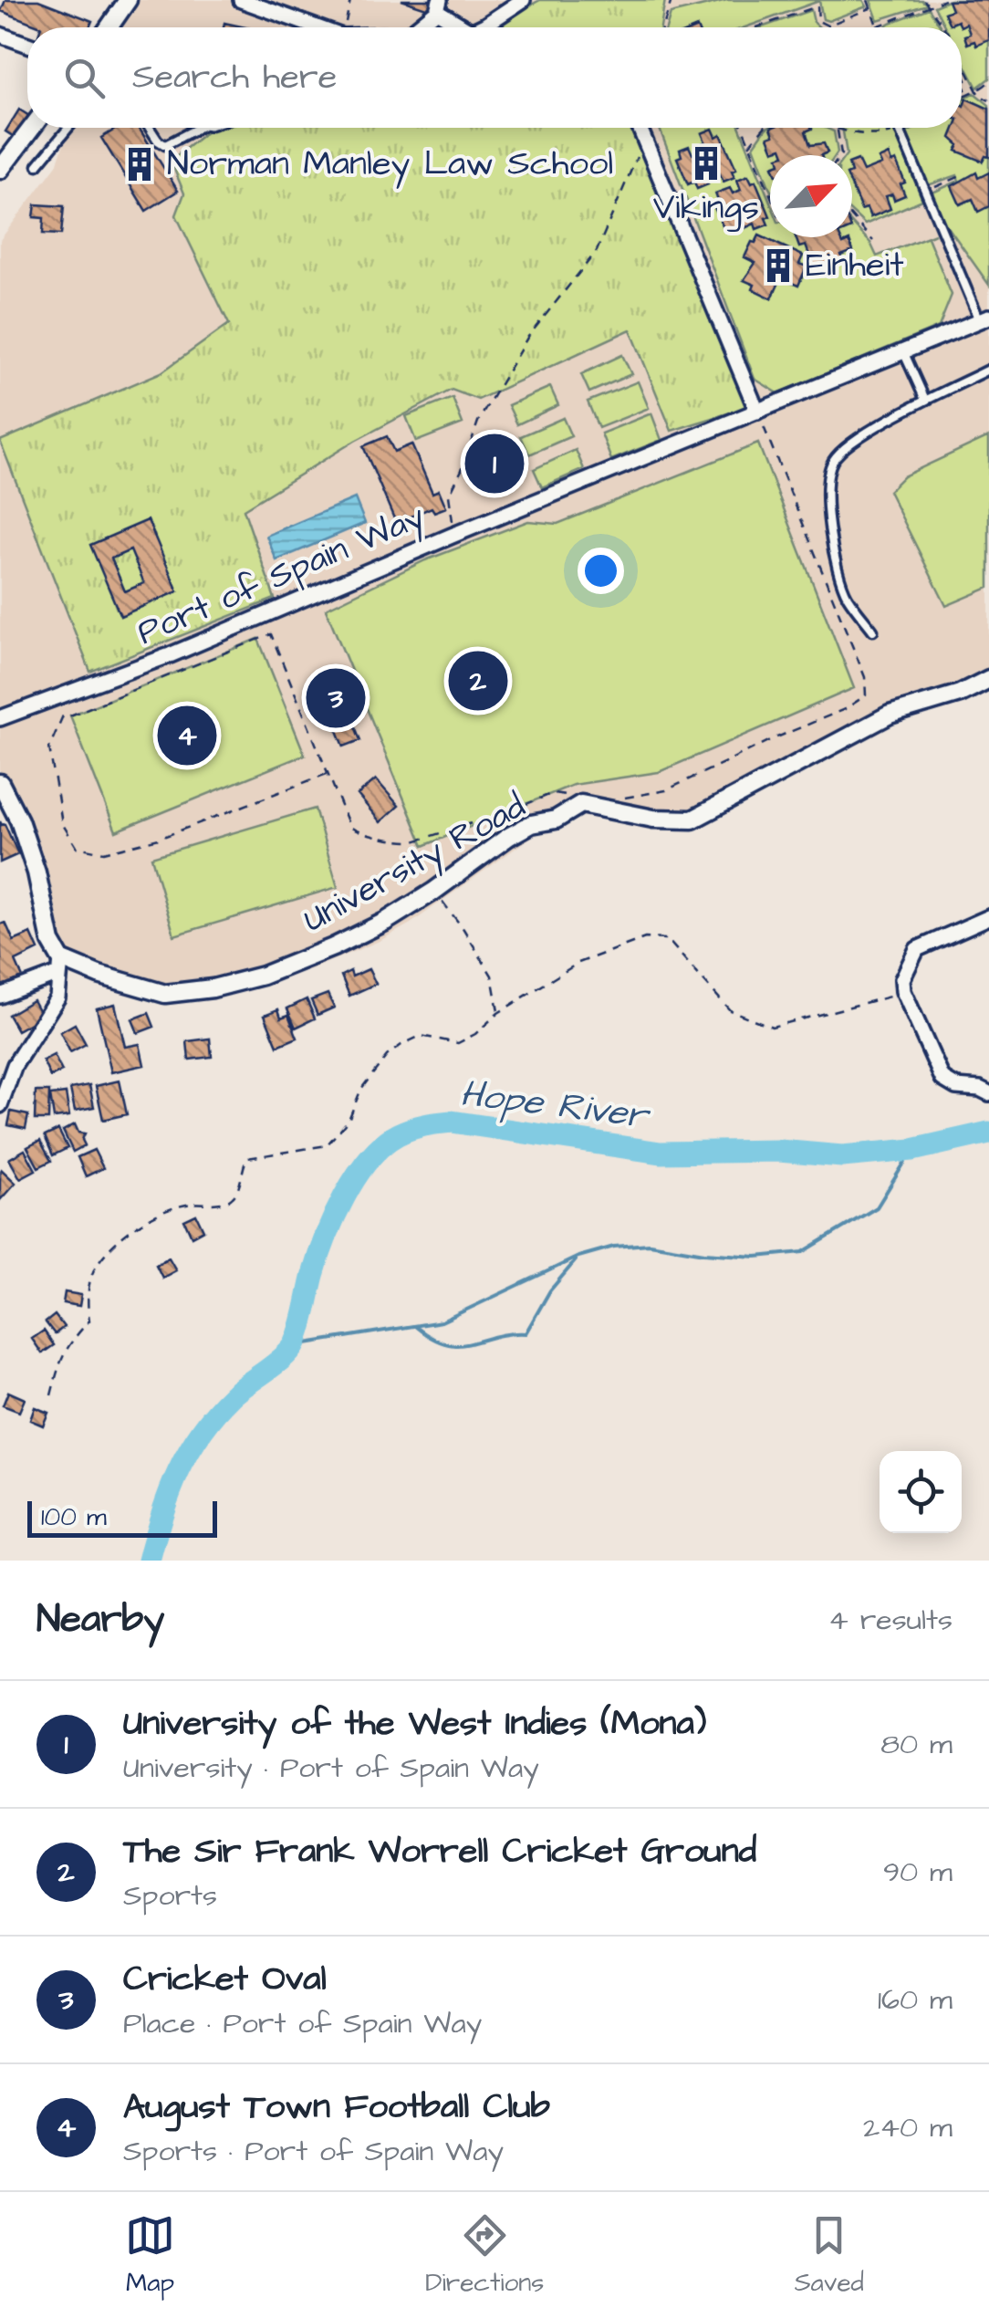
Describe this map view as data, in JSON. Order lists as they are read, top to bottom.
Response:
{
  "streets": {
    "street": ["Port of Spain Way", "University Road"]
  },
  "water": ["Hope River"],
  "places": {
    "building": ["Vikings", "Norman Manley Law School", "Einheit"]
  },
  "scale_bar": "100 m",
  "north": "top right",
  "page": {
    "search": "Search here",
    "pins": [
      "1",
      "2",
      "3",
      "4"
    ],
    "scale": "100 m",
    "heading": ["Nearby", "4 results"],
    "list": [
      {
        "mark": "1",
        "name": "University of the West Indies (Mona)",
        "note": "University · Port of Spain Way",
        "value": "80 m"
      },
      {
        "mark": "2",
        "name": "The Sir Frank Worrell Cricket Ground",
        "note": "Sports",
        "value": "90 m"
      },
      {
        "mark": "3",
        "name": "Cricket Oval",
        "note": "Place · Port of Spain Way",
        "value": "160 m"
      },
      {
        "mark": "4",
        "name": "August Town Football Club",
        "note": "Sports · Port of Spain Way",
        "value": "240 m"
      }
    ],
    "nav": ["Map", "Directions", "Saved"]
  }
}
